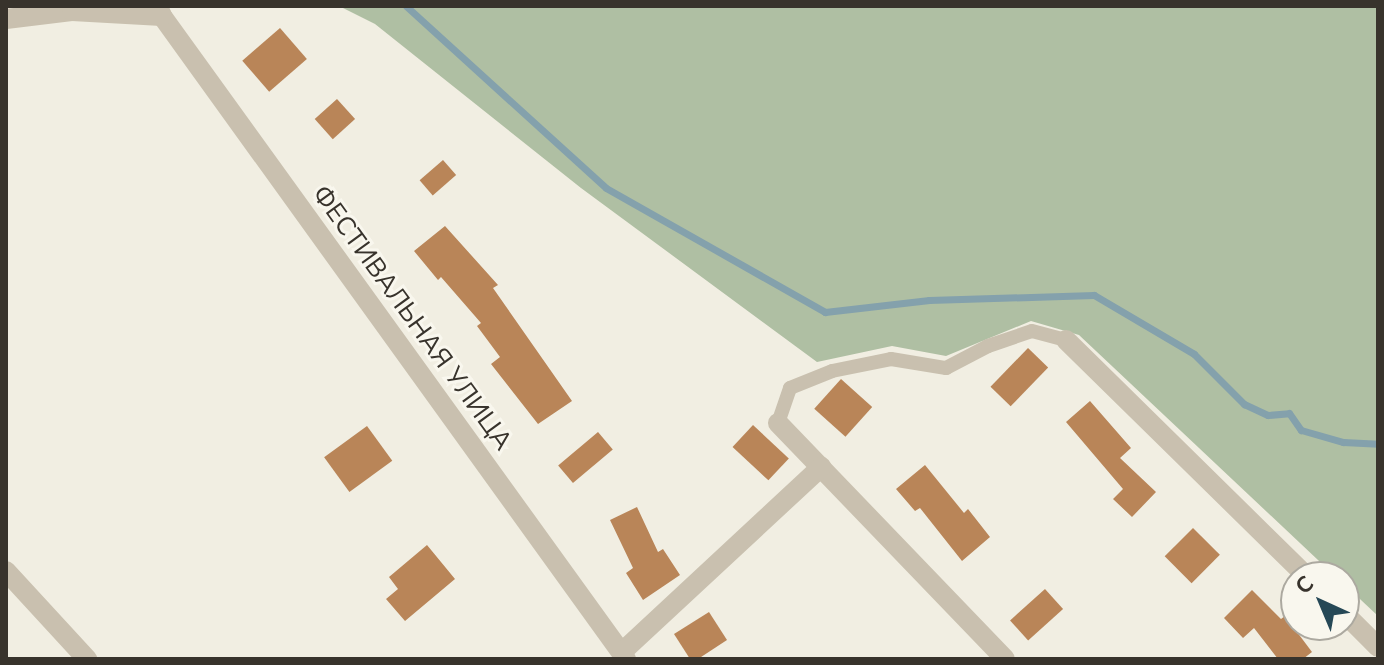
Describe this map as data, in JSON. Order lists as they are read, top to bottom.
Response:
{
  "streets": {
    "street": ["ФЕСТИВАЛЬНАЯ УЛИЦА"]
  },
  "north": "top left"
}
